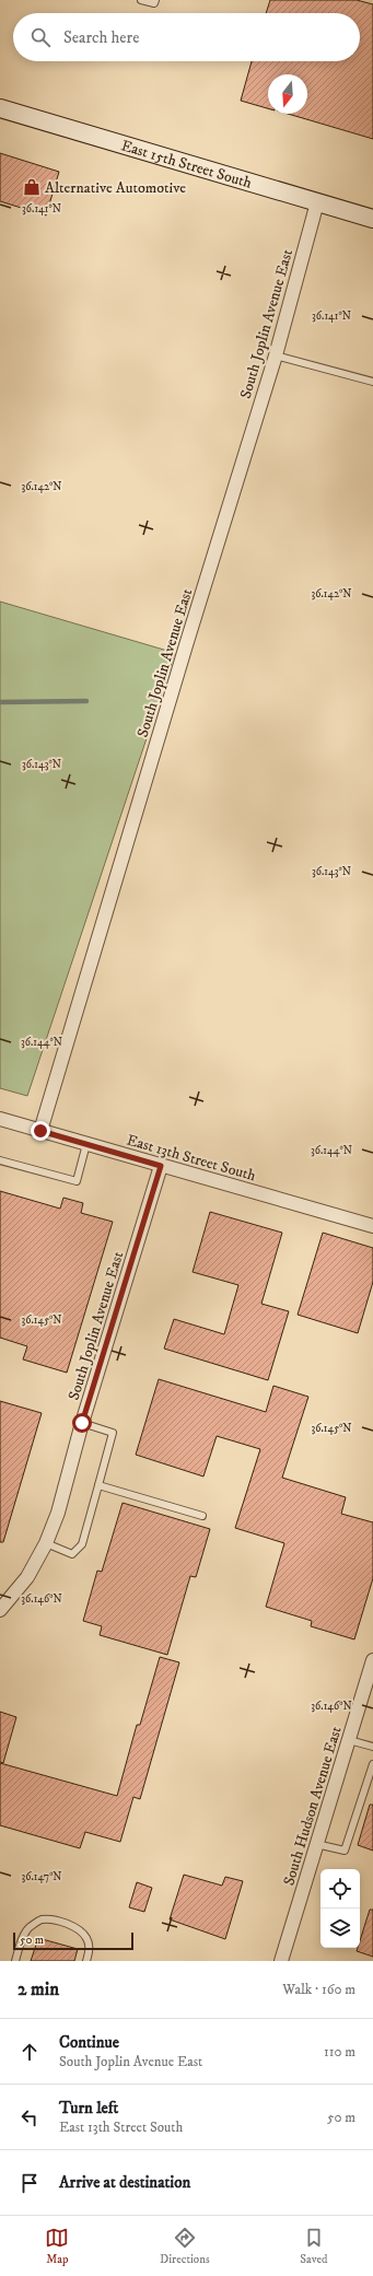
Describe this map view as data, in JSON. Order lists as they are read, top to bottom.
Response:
{
  "streets": {
    "main road": ["East 15th Street South"],
    "street": ["South Joplin Avenue East", "East 13th Street South", "South Hudson Avenue East"]
  },
  "crossings": [
    ["East 15th Street South", "South Joplin Avenue East"],
    ["South Joplin Avenue East", "East 13th Street South"]
  ],
  "places": {
    "shop": ["Alternative Automotive"]
  },
  "scale_bar": "50 m",
  "north": "bottom",
  "page": {
    "search": "Search here",
    "scale": "50 m",
    "heading": ["2 min", "Walk · 160 m"],
    "list": [
      ["Continue", "South Joplin Avenue East", "110 m"],
      ["Turn left", "East 13th Street South", "50 m"],
      "Arrive at destination"
    ],
    "nav": ["Map", "Directions", "Saved"]
  },
  "coordinates": [
    "36.141°N",
    "36.142°N",
    "36.143°N",
    "36.144°N",
    "36.145°N",
    "36.146°N",
    "36.147°N"
  ]
}
